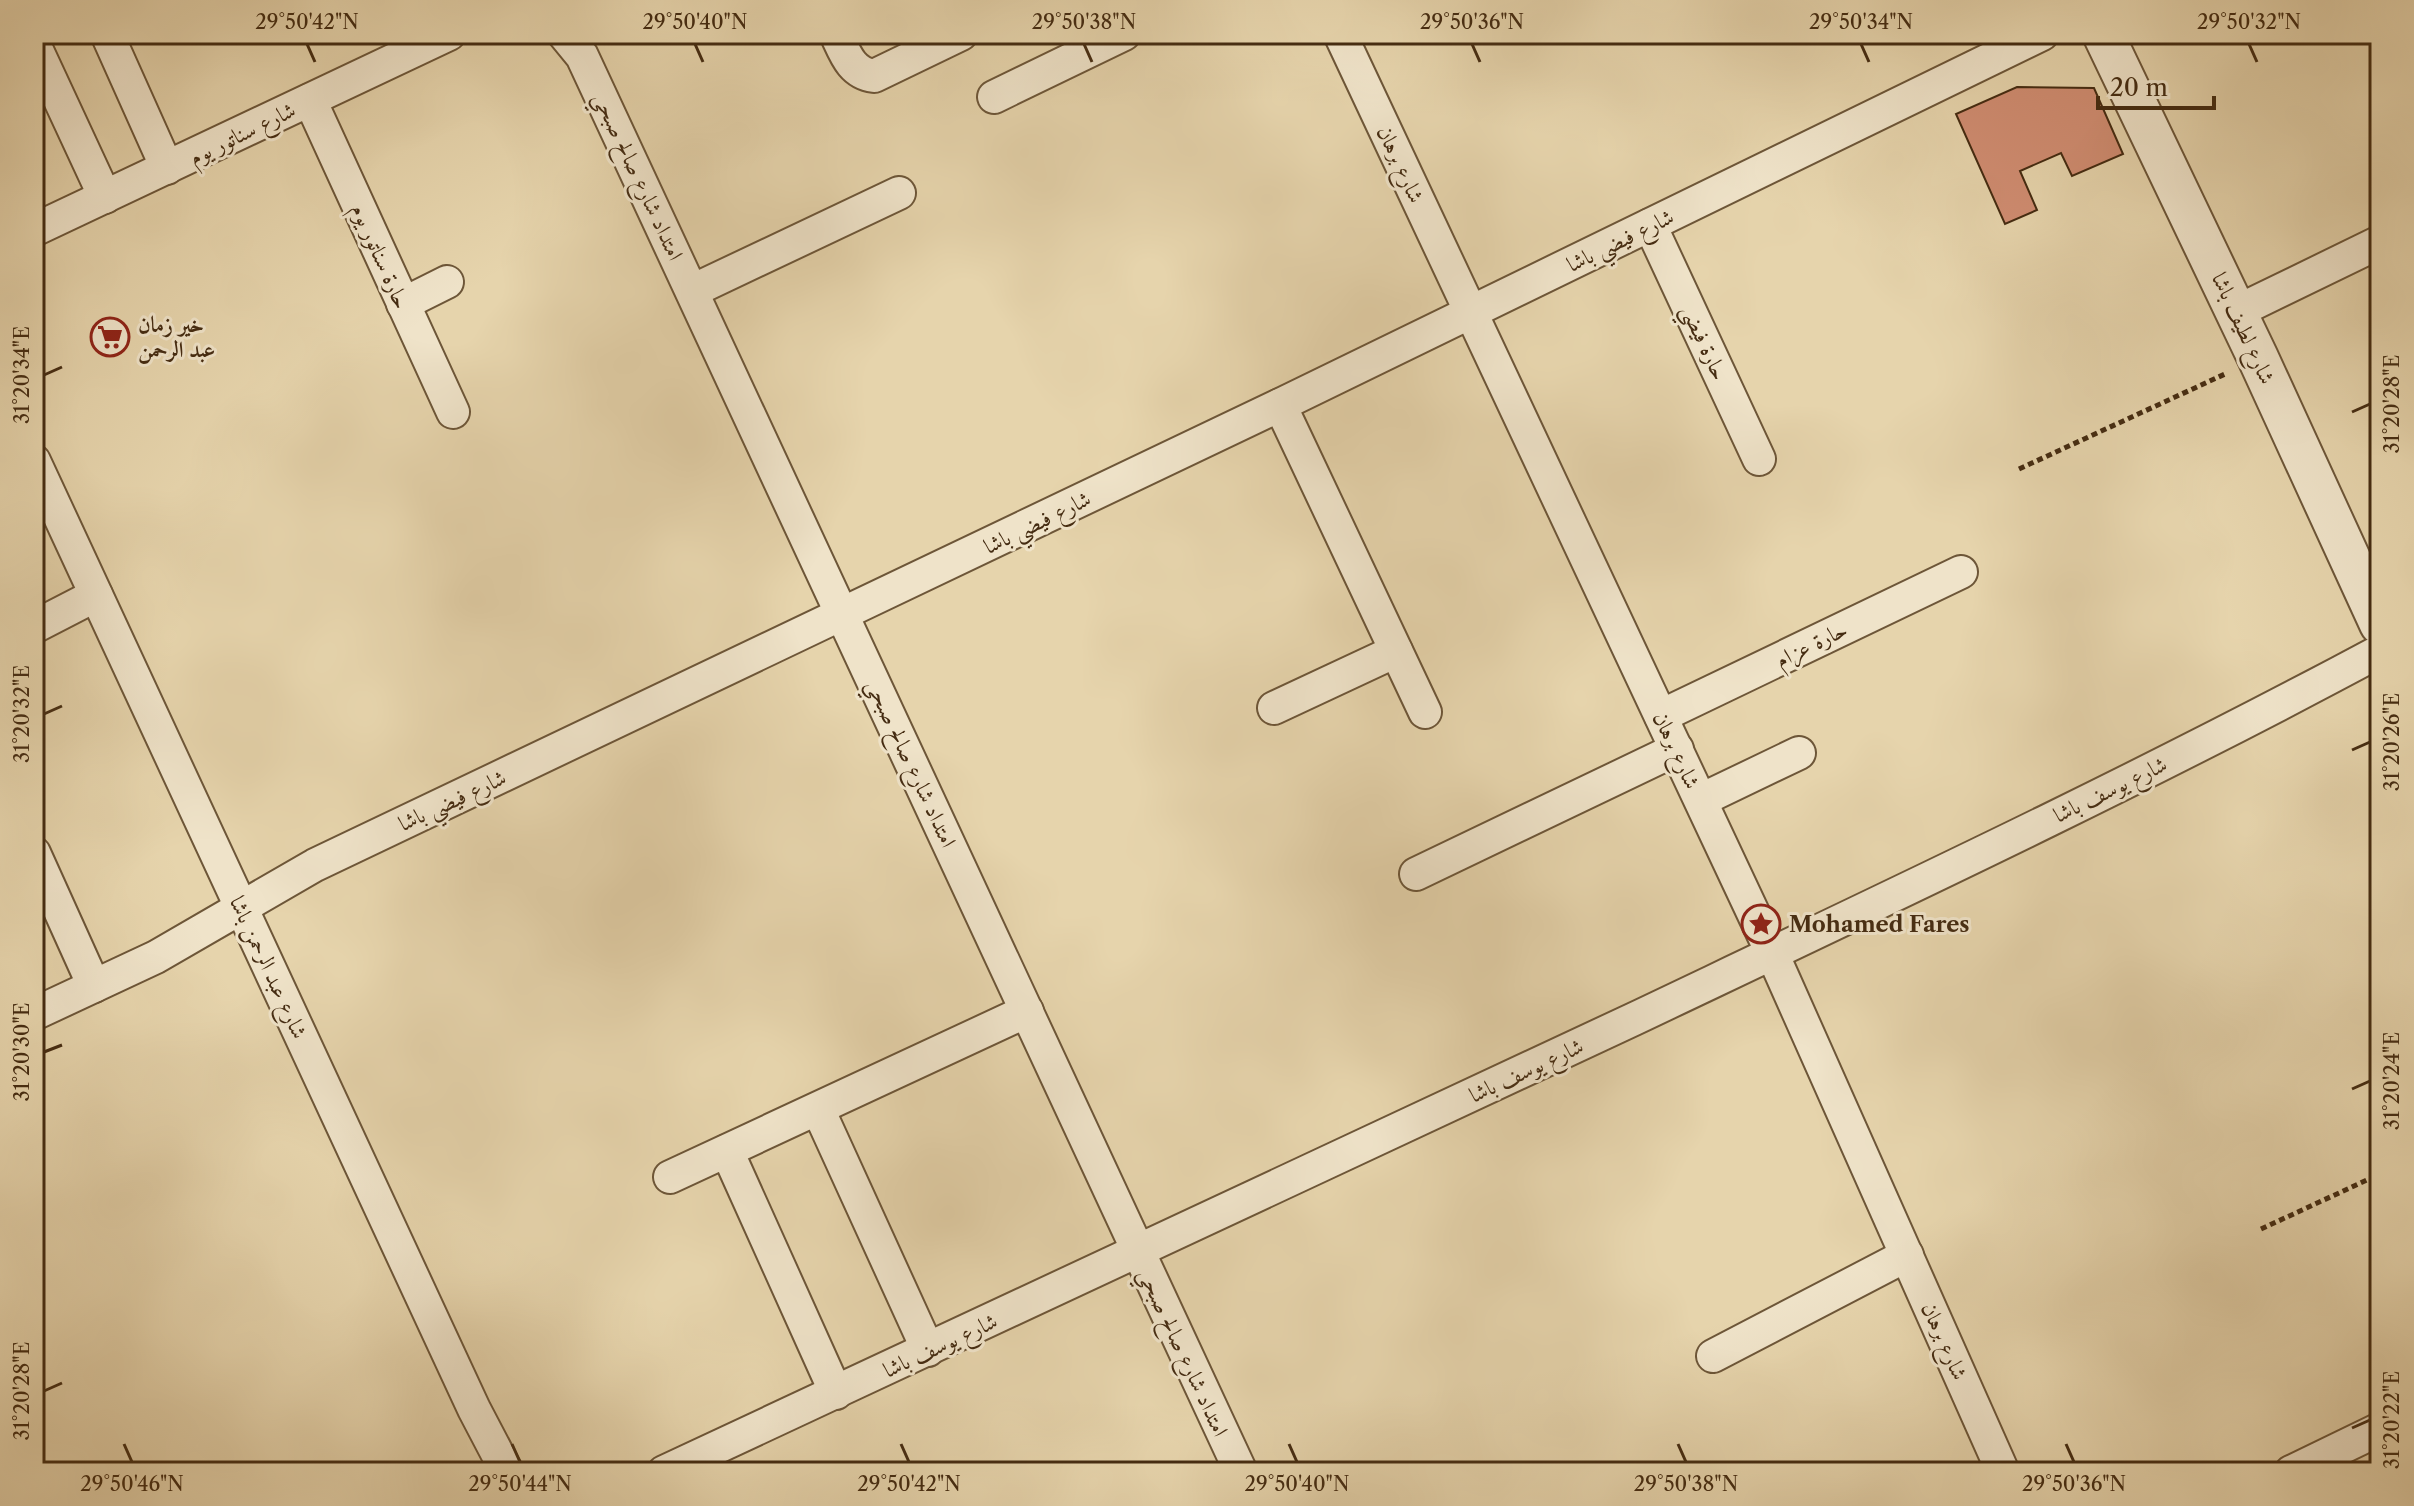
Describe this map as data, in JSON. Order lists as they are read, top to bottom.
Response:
{
  "streets": {
    "street": [
      "شارع سناتور يوم",
      "شارع برهان",
      "امتداد شارع صالح صبحي",
      "شارع فيضي باشا",
      "حارة سناتور يوم",
      "شارع لطيف باشا",
      "حارة فيضي",
      "حارة عزام",
      "شارع يوسف باشا",
      "شارع عبد الرحمن باشا"
    ]
  },
  "crossings": [
    ["شارع سناتور يوم", "حارة سناتور يوم"],
    ["شارع برهان", "شارع فيضي باشا"],
    ["شارع برهان", "حارة عزام"],
    ["شارع برهان", "شارع يوسف باشا"],
    ["امتداد شارع صالح صبحي", "شارع فيضي باشا"],
    ["امتداد شارع صالح صبحي", "شارع يوسف باشا"],
    ["شارع فيضي باشا", "حارة فيضي"],
    ["شارع فيضي باشا", "شارع عبد الرحمن باشا"]
  ],
  "places": {
    "supermarket": ["خير زمان عبد الرحمن"],
    "place": ["Mohamed Fares"]
  },
  "scale_bar": "20 m",
  "coordinates": [
    "29°50'42\"N",
    "29°50'40\"N",
    "29°50'38\"N",
    "29°50'36\"N",
    "29°50'34\"N",
    "29°50'32\"N",
    "31°20'34\"E",
    "31°20'28\"E",
    "31°20'32\"E",
    "31°20'26\"E",
    "31°20'30\"E",
    "31°20'24\"E",
    "31°20'22\"E",
    "29°50'46\"N",
    "29°50'44\"N"
  ]
}
